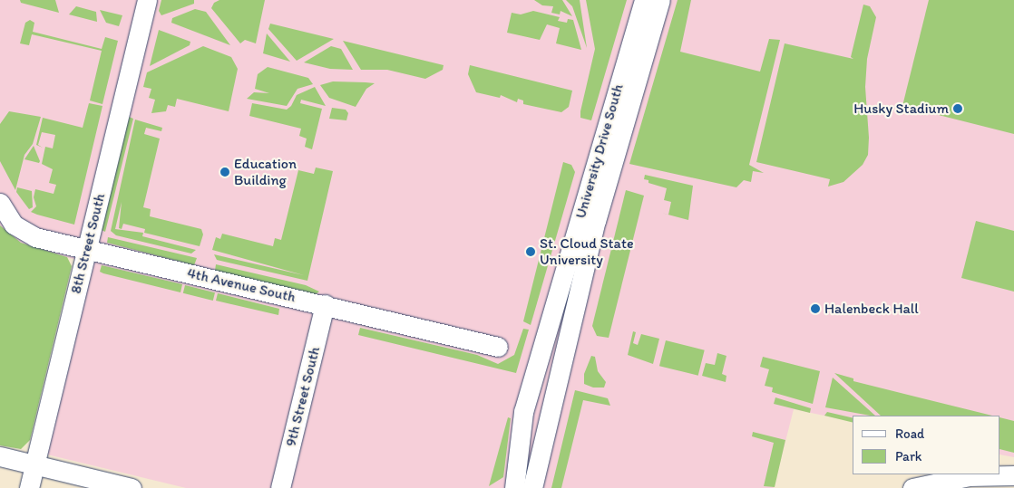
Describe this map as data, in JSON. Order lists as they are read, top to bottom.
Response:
{
  "streets": {
    "street": [
      "University Drive South",
      "8th Street South",
      "4th Avenue South",
      "9th Street South"
    ]
  },
  "crossings": [
    ["8th Street South", "4th Avenue South"],
    ["4th Avenue South", "9th Street South"]
  ],
  "places": [
    "Husky Stadium",
    "Education Building",
    "St. Cloud State University",
    "Halenbeck Hall"
  ],
  "legend": ["Road", "Park"]
}
